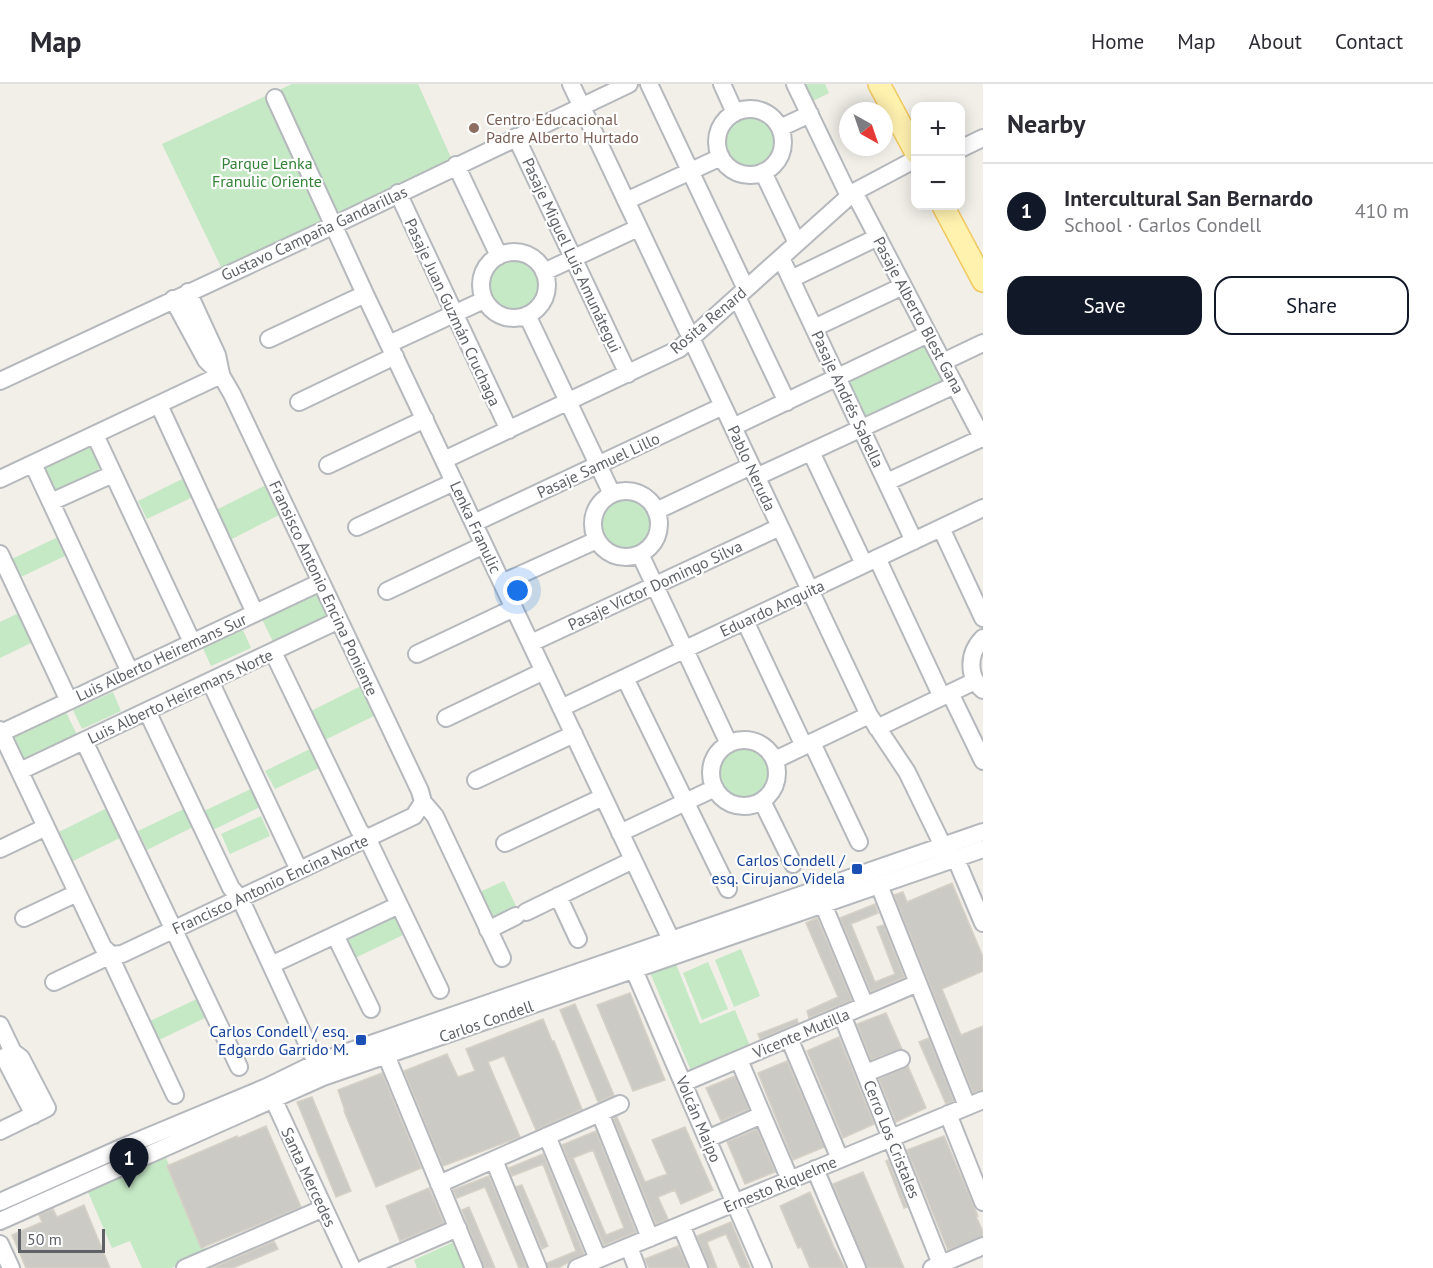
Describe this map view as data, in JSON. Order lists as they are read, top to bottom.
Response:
{
  "streets": {
    "street": [
      "Gustavo Campaña Gandarillas",
      "Pasaje Miguel Luis Amunátegui",
      "Pasaje Juan Guzmán Cruchaga",
      "Pasaje Alberto Blest Gana",
      "Rosita Renard",
      "Pasaje Andrés Sabella",
      "Pasaje Samuel Lillo",
      "Pablo Neruda",
      "Lenka Franulic",
      "Pasaje Víctor Domingo Silva",
      "Fransisco Antonio Encina Poniente",
      "Eduardo Anguita",
      "Luis Alberto Heiremans Sur",
      "Luis Alberto Heiremans Norte",
      "Francisco Antonio Encina Norte",
      "Carlos Condell",
      "Vicente Mutilla",
      "Volcán Maipo",
      "Cerro Los Cristales",
      "Santa Mercedes",
      "Ernesto Riquelme"
    ]
  },
  "crossings": [
    ["Gustavo Campaña Gandarillas", "Pasaje Miguel Luis Amunátegui"],
    ["Gustavo Campaña Gandarillas", "Pasaje Juan Guzmán Cruchaga"],
    ["Gustavo Campaña Gandarillas", "Pablo Neruda"],
    ["Gustavo Campaña Gandarillas", "Lenka Franulic"],
    ["Gustavo Campaña Gandarillas", "Fransisco Antonio Encina Poniente"],
    ["Pasaje Miguel Luis Amunátegui", "Rosita Renard"],
    ["Pasaje Juan Guzmán Cruchaga", "Rosita Renard"],
    ["Pasaje Alberto Blest Gana", "Rosita Renard"],
    ["Rosita Renard", "Pasaje Andrés Sabella"],
    ["Rosita Renard", "Pablo Neruda"],
    ["Rosita Renard", "Lenka Franulic"],
    ["Pasaje Andrés Sabella", "Eduardo Anguita"],
    ["Pasaje Samuel Lillo", "Pablo Neruda"],
    ["Pasaje Samuel Lillo", "Lenka Franulic"],
    ["Pablo Neruda", "Pasaje Víctor Domingo Silva"],
    ["Pablo Neruda", "Eduardo Anguita"],
    ["Pablo Neruda", "Carlos Condell"],
    ["Lenka Franulic", "Pasaje Víctor Domingo Silva"],
    ["Lenka Franulic", "Eduardo Anguita"],
    ["Lenka Franulic", "Carlos Condell"],
    ["Fransisco Antonio Encina Poniente", "Luis Alberto Heiremans Sur"],
    ["Fransisco Antonio Encina Poniente", "Luis Alberto Heiremans Norte"],
    ["Fransisco Antonio Encina Poniente", "Francisco Antonio Encina Norte"],
    ["Carlos Condell", "Volcán Maipo"],
    ["Carlos Condell", "Santa Mercedes"],
    ["Vicente Mutilla", "Volcán Maipo"],
    ["Vicente Mutilla", "Cerro Los Cristales"],
    ["Volcán Maipo", "Ernesto Riquelme"],
    ["Cerro Los Cristales", "Ernesto Riquelme"]
  ],
  "parks": ["Parque Lenka Franulic Oriente"],
  "places": {
    "other": ["Centro Educacional Padre Alberto Hurtado"],
    "transit": ["Carlos Condell / esq. Cirujano Videla", "Carlos Condell / esq. Edgardo Garrido M."]
  },
  "scale_bar": "50 m",
  "north": "bottom right",
  "page": {
    "header": "Map",
    "nav": [
      "Home",
      "Map",
      "About",
      "Contact"
    ],
    "heading": "Nearby",
    "map_buttons": ["+", "−"],
    "list": [
      {
        "mark": "1",
        "name": "Intercultural San Bernardo",
        "note": "School · Carlos Condell",
        "value": "410 m"
      }
    ],
    "buttons": ["Save", "Share"],
    "pins": "1",
    "scale": "50 m"
  }
}
